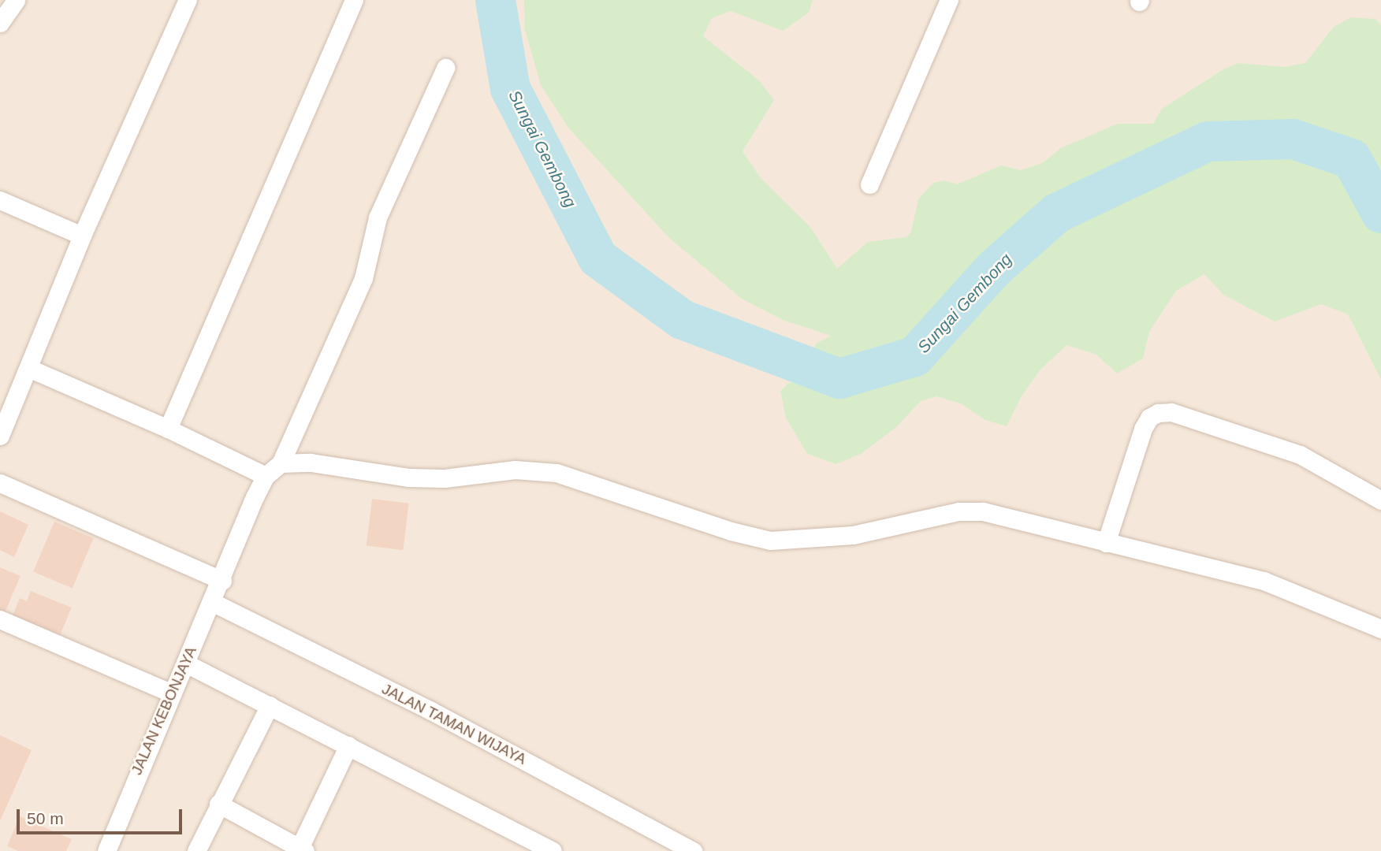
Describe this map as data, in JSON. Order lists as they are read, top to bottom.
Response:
{
  "streets": {
    "street": ["JALAN KEBONJAYA", "JALAN TAMAN WIJAYA"]
  },
  "crossings": [
    ["JALAN KEBONJAYA", "JALAN TAMAN WIJAYA"]
  ],
  "water": ["Sungai Gembong"],
  "scale_bar": "50 m"
}
